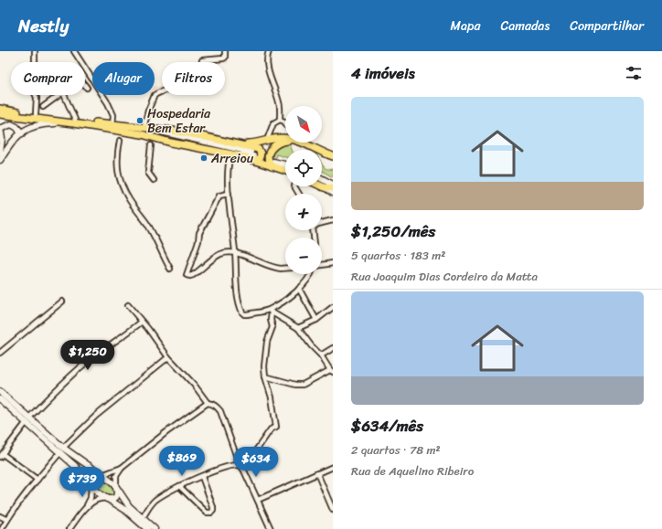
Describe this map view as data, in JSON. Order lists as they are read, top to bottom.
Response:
{
  "places": ["Hospedaria Bem Estar", "Arreiou"],
  "north": "bottom right",
  "page": {
    "header": "Nestly",
    "nav": ["Mapa", "Camadas", "Compartilhar"],
    "heading": "4 imóveis",
    "chip": ["Comprar", "Alugar", "Filtros"],
    "list": [
      {
        "name": "$1,250/mês",
        "note": "5 quartos · 183 m² · Rua Joaquim Dias Cordeiro da Matta"
      },
      {
        "name": "$634/mês",
        "note": "2 quartos · 78 m² · Rua de Aquelino Ribeiro"
      }
    ],
    "map_buttons": ["+", "−"],
    "price": [
      "$1,250",
      "$869",
      "$634",
      "$739"
    ]
  }
}
